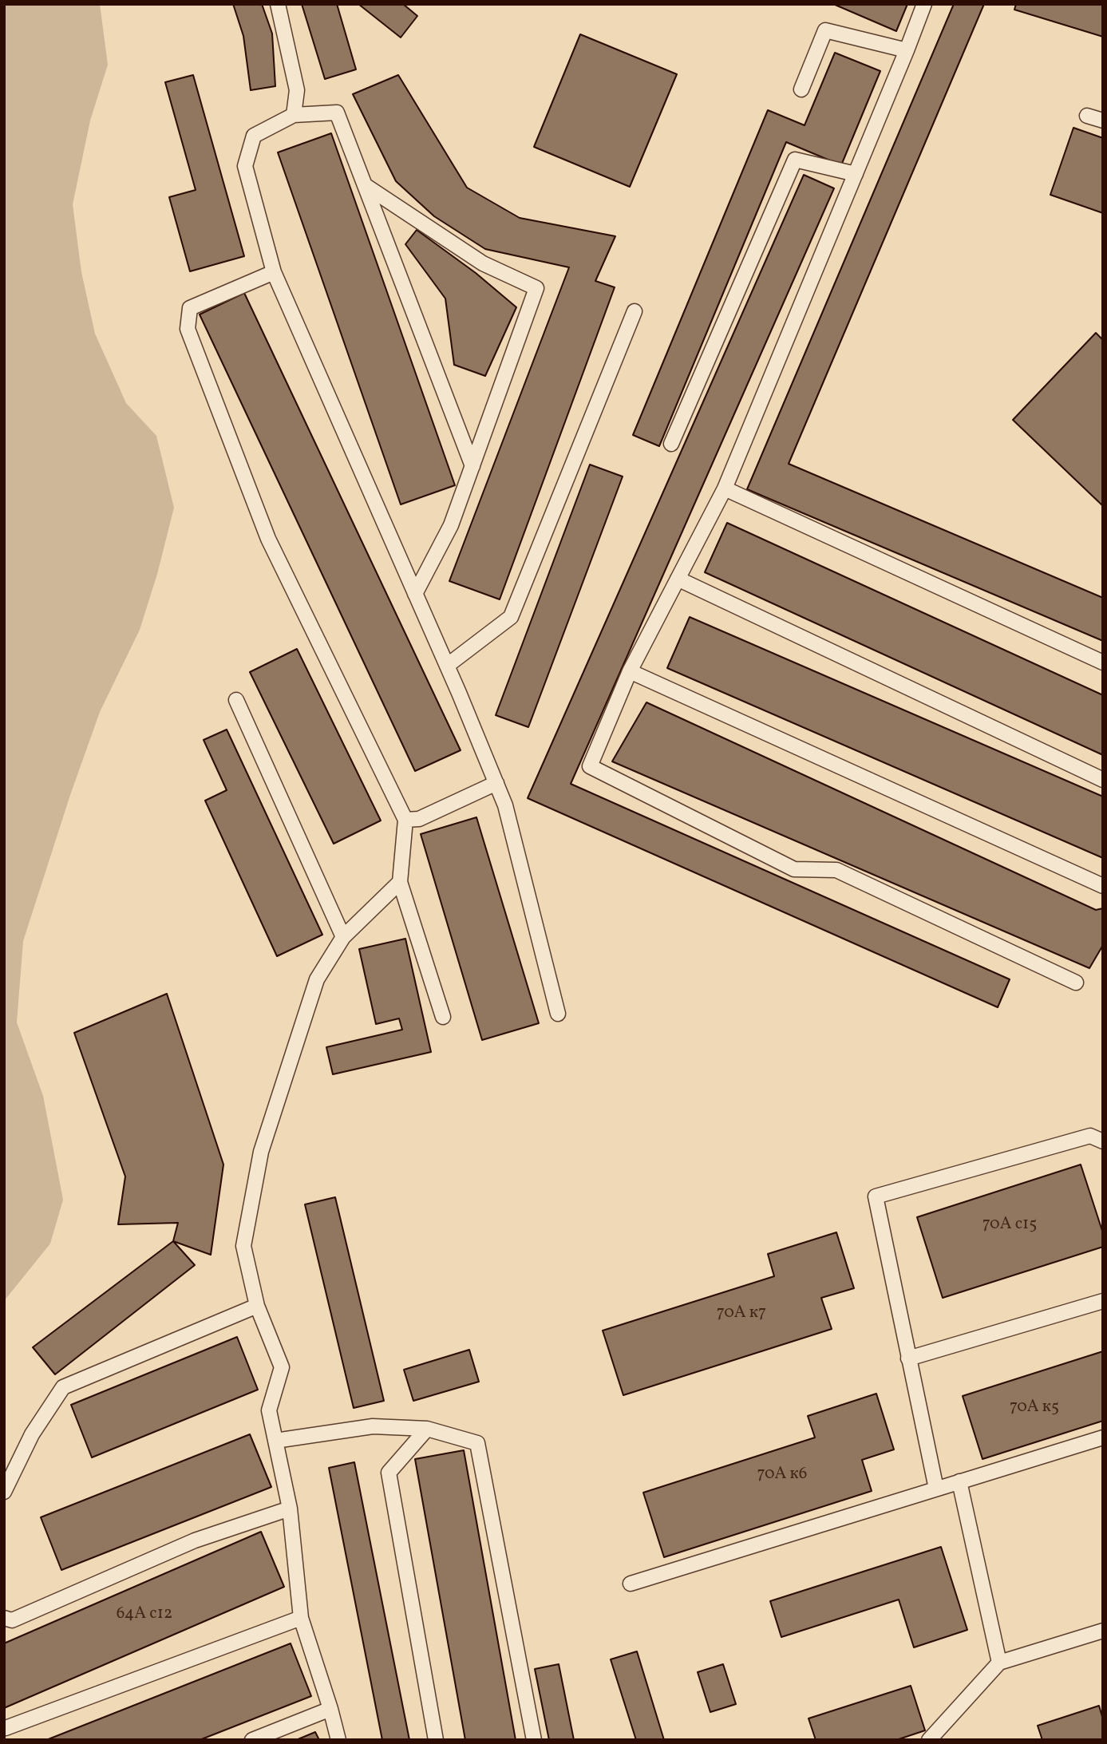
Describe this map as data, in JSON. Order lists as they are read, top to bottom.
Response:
{
  "house_numbers": [
    "70А с15",
    "70А к7",
    "70А к5",
    "70А к6",
    "64А с12"
  ]
}
